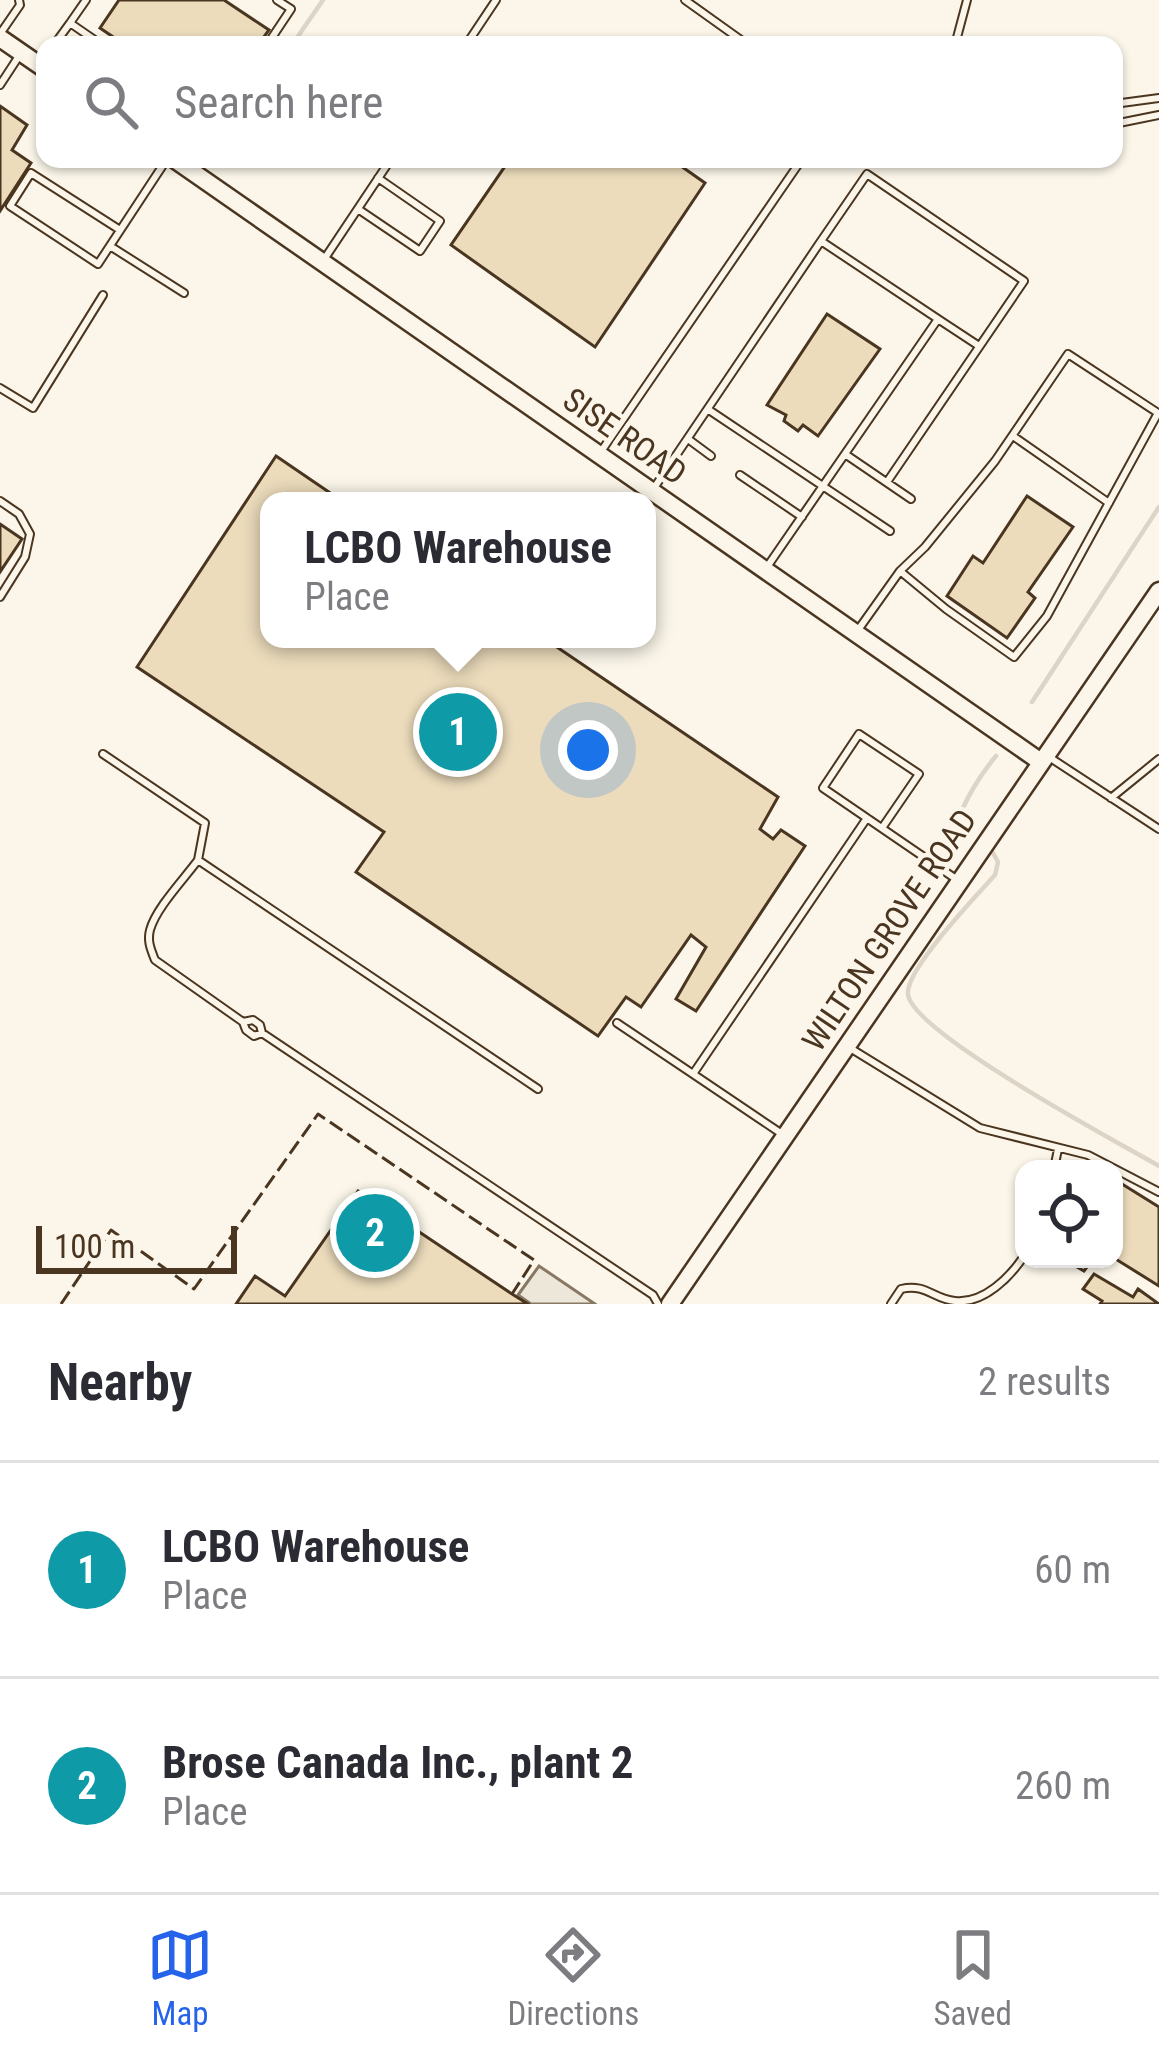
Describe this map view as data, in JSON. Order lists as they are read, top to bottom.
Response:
{
  "streets": {
    "street": ["SISE ROAD", "WILTON GROVE ROAD"]
  },
  "crossings": [
    ["SISE ROAD", "WILTON GROVE ROAD"]
  ],
  "scale_bar": "100 m",
  "page": {
    "search": "Search here",
    "popup": ["LCBO Warehouse", "Place"],
    "pins": ["1", "2"],
    "scale": "100 m",
    "heading": ["Nearby", "2 results"],
    "list": [
      {
        "mark": "1",
        "name": "LCBO Warehouse",
        "note": "Place",
        "value": "60 m"
      },
      {
        "mark": "2",
        "name": "Brose Canada Inc., plant 2",
        "note": "Place",
        "value": "260 m"
      }
    ],
    "nav": ["Map", "Directions", "Saved"]
  }
}
